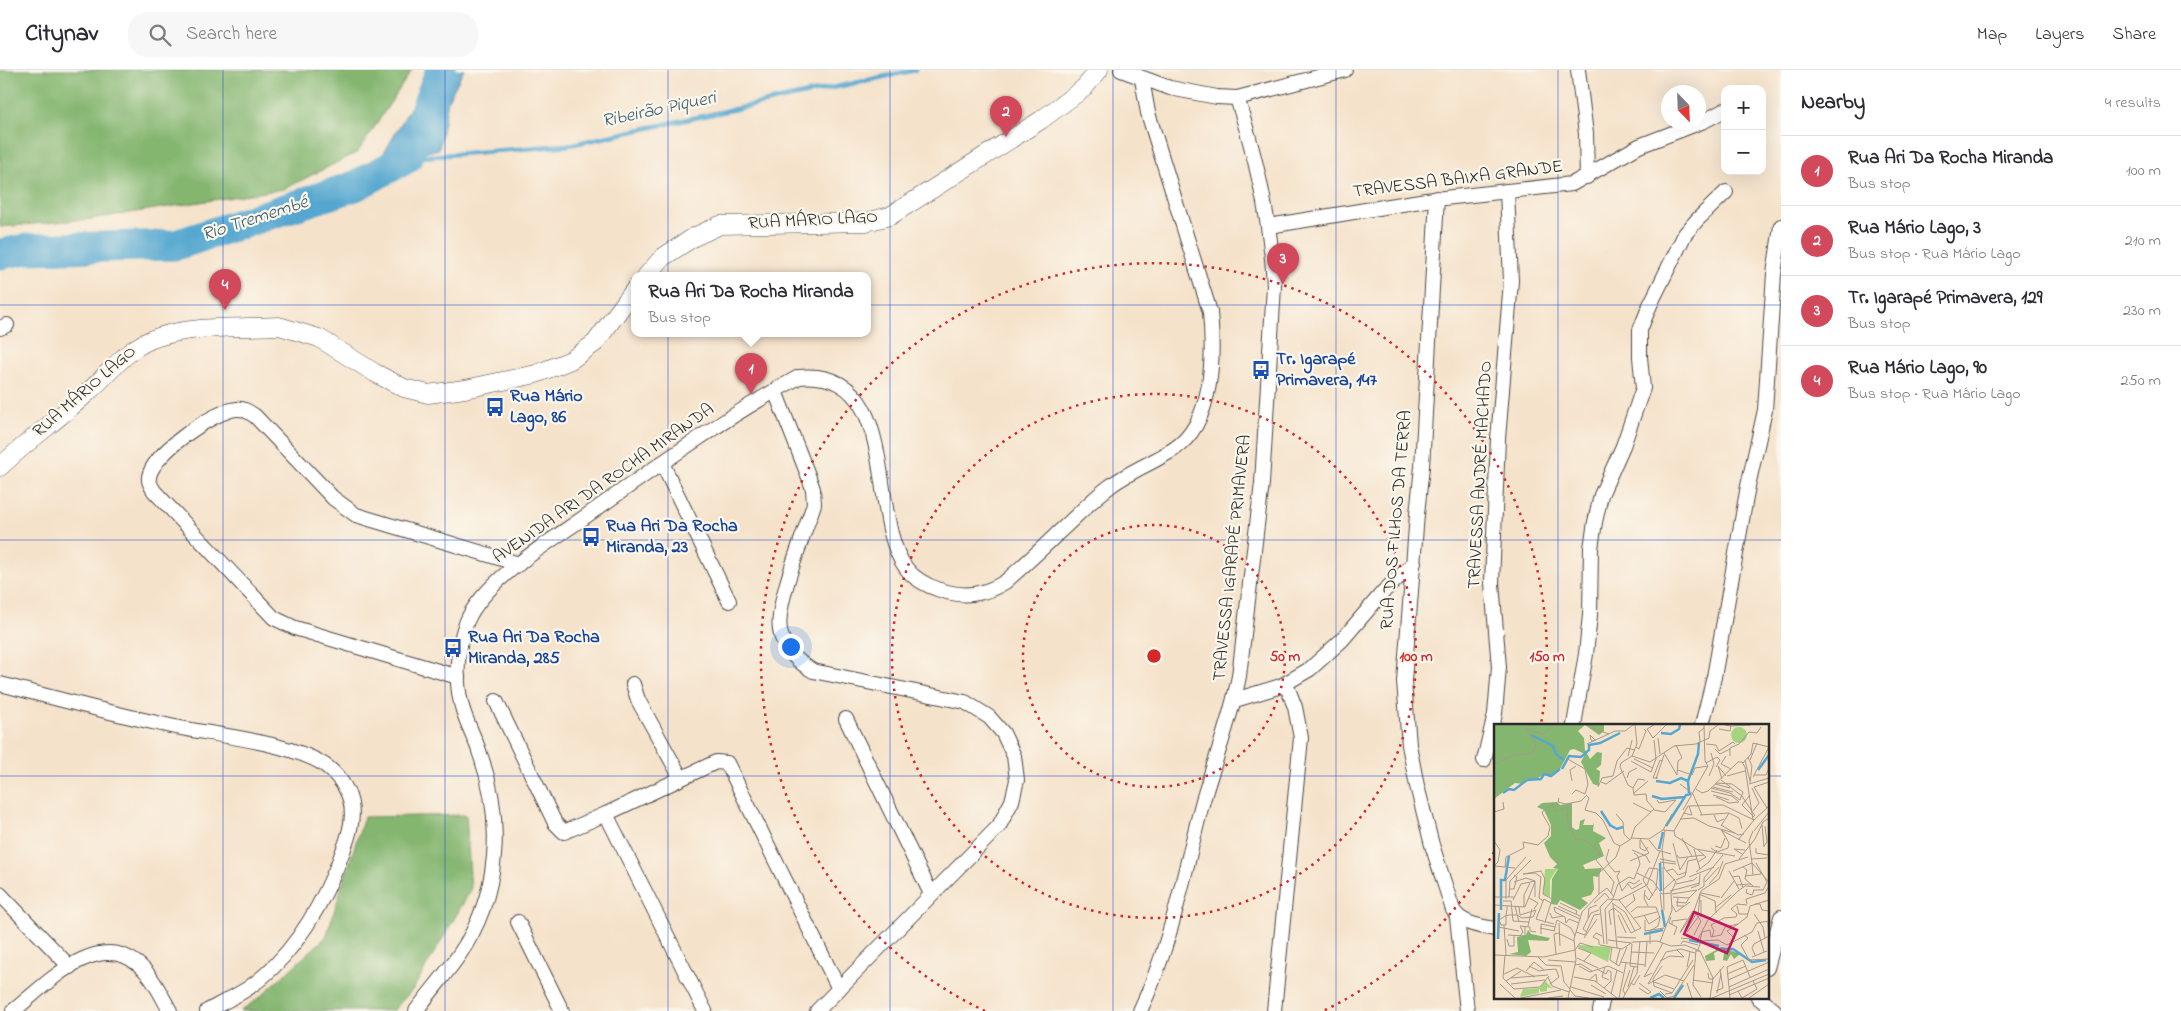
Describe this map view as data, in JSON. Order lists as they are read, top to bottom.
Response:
{
  "streets": {
    "street": [
      "TRAVESSA BAIXA GRANDE",
      "RUA MÁRIO LAGO",
      "TRAVESSA ANDRÉ MACHADO",
      "AVENIDA ARI DA ROCHA MIRANDA",
      "RUA DOS FILHOS DA TERRA",
      "TRAVESSA IGARAPÉ PRIMAVERA"
    ]
  },
  "crossings": [
    ["TRAVESSA BAIXA GRANDE", "TRAVESSA ANDRÉ MACHADO"],
    ["TRAVESSA BAIXA GRANDE", "RUA DOS FILHOS DA TERRA"],
    ["TRAVESSA BAIXA GRANDE", "TRAVESSA IGARAPÉ PRIMAVERA"]
  ],
  "water": ["Ribeirão Piqueri", "Rio Tremembé"],
  "places": {
    "bus stop": [
      "Tr. Igarapé Primavera, 147",
      "Rua Mário Lago, 86",
      "Rua Ari Da Rocha Miranda, 23",
      "Rua Ari Da Rocha Miranda, 285"
    ]
  },
  "north": "bottom right",
  "page": {
    "header": "Citynav",
    "search": "Search here",
    "nav": ["Map", "Layers", "Share"],
    "heading": ["Nearby", "4 results"],
    "map_buttons": ["+", "−"],
    "pins": [
      "2",
      "3",
      "4",
      "1"
    ],
    "list": [
      {
        "mark": "1",
        "name": "Rua Ari Da Rocha Miranda",
        "note": "Bus stop",
        "value": "100 m"
      },
      {
        "mark": "2",
        "name": "Rua Mário Lago, 3",
        "note": "Bus stop · Rua Mário Lago",
        "value": "210 m"
      },
      {
        "mark": "3",
        "name": "Tr. Igarapé Primavera, 129",
        "note": "Bus stop",
        "value": "230 m"
      },
      {
        "mark": "4",
        "name": "Rua Mário Lago, 90",
        "note": "Bus stop · Rua Mário Lago",
        "value": "250 m"
      }
    ],
    "popup": ["Rua Ari Da Rocha Miranda", "Bus stop"]
  },
  "rings": ["50 m", "100 m", "150 m"]
}
